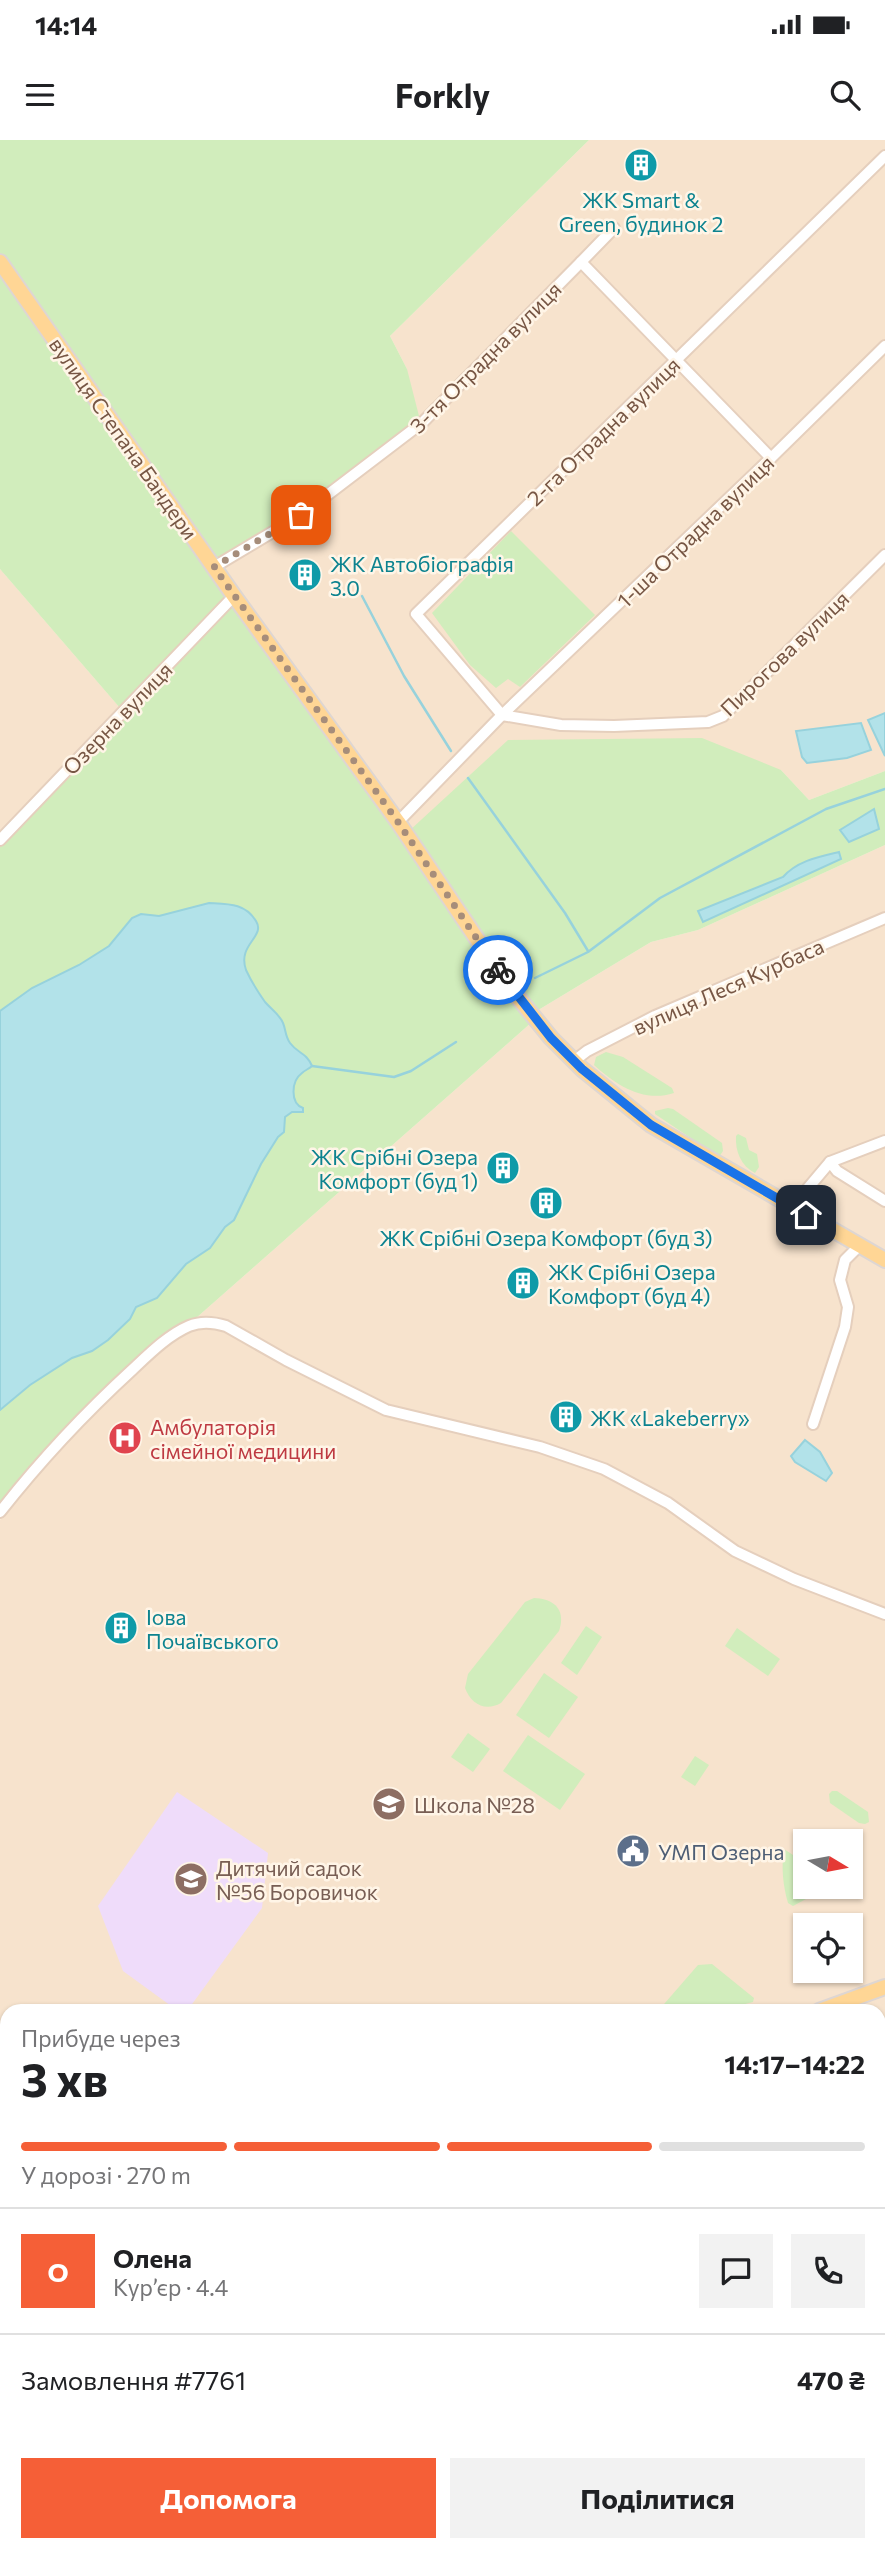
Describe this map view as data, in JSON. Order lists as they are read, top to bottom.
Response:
{
  "streets": {
    "main road": ["вулиця Степана Бандери"],
    "street": [
      "3-тя Отрадна вулиця",
      "2-га Отрадна вулиця",
      "1-ша Отрадна вулиця",
      "Пирогова вулиця",
      "Озерна вулиця",
      "вулиця Леся Курбаса"
    ]
  },
  "crossings": [
    ["3-тя Отрадна вулиця", "вулиця Степана Бандери"],
    ["2-га Отрадна вулиця", "1-ша Отрадна вулиця"],
    ["2-га Отрадна вулиця", "Пирогова вулиця"],
    ["вулиця Степана Бандери", "1-ша Отрадна вулиця"],
    ["вулиця Степана Бандери", "Озерна вулиця"],
    ["вулиця Степана Бандери", "вулиця Леся Курбаса"],
    ["1-ша Отрадна вулиця", "Пирогова вулиця"]
  ],
  "places": {
    "building": [
      "ЖК Smart & Green, будинок 2",
      "ЖК Автобіографія 3.0",
      "ЖК Срібні Озера Комфорт (буд 1)",
      "ЖК Срібні Озера Комфорт (буд 3)",
      "ЖК Срібні Озера Комфорт (буд 4)",
      "ЖК «Lakeberry»",
      "Іова Почаївського"
    ],
    "hospital": ["Амбулаторія сімейної медицини"],
    "school or university": ["Школа №28", "Дитячий садок №56 Боровичок"],
    "public building": ["УМП Озерна"]
  },
  "north": "right",
  "page": {
    "status": "14:14",
    "header": "Forkly",
    "heading": ["3 хв", "Прибуде через", "14:17–14:22"],
    "panel": [
      "Олена",
      "Кур’єр · 4.4",
      "Замовлення #7761",
      "470 ₴"
    ],
    "bar": "У дорозі · 270 m",
    "round": "О",
    "buttons": ["Допомога", "Поділитися"]
  }
}
